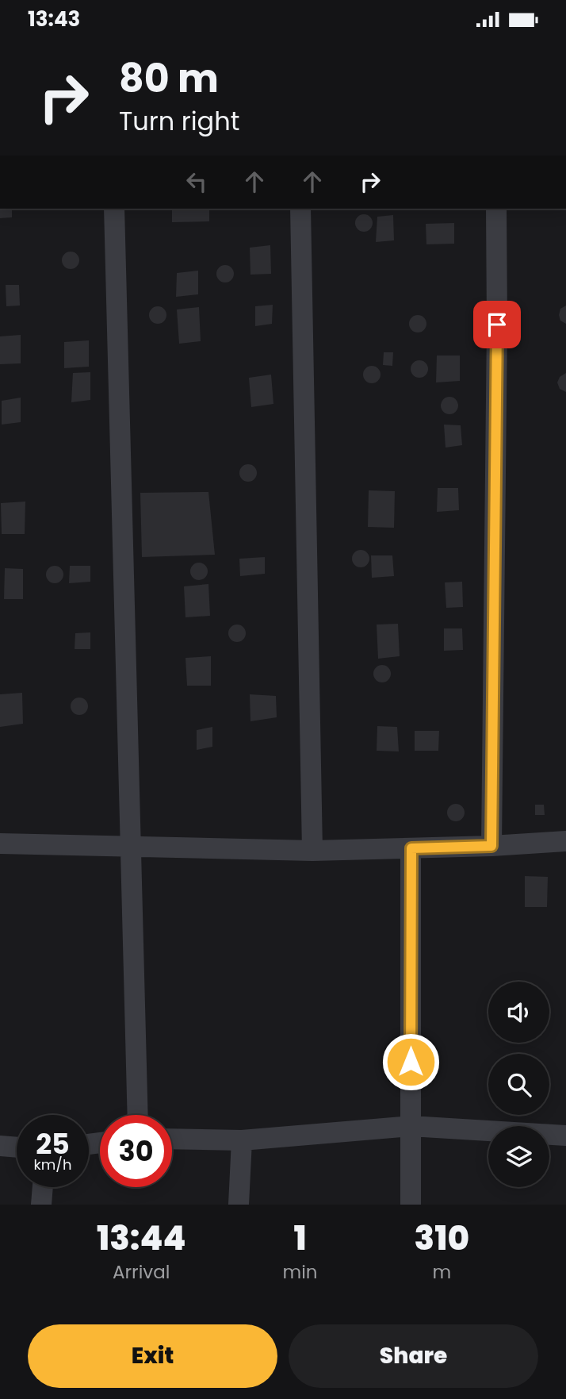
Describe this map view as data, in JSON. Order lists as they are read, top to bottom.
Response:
{
  "page": {
    "status": "13:43",
    "turn": ["80 m", "Turn right"],
    "speed": "25 km/h",
    "limit": "30",
    "eta": [
      "13:44",
      "Arrival",
      "1",
      "min",
      "310",
      "m"
    ],
    "buttons": ["Exit", "Share"]
  }
}
